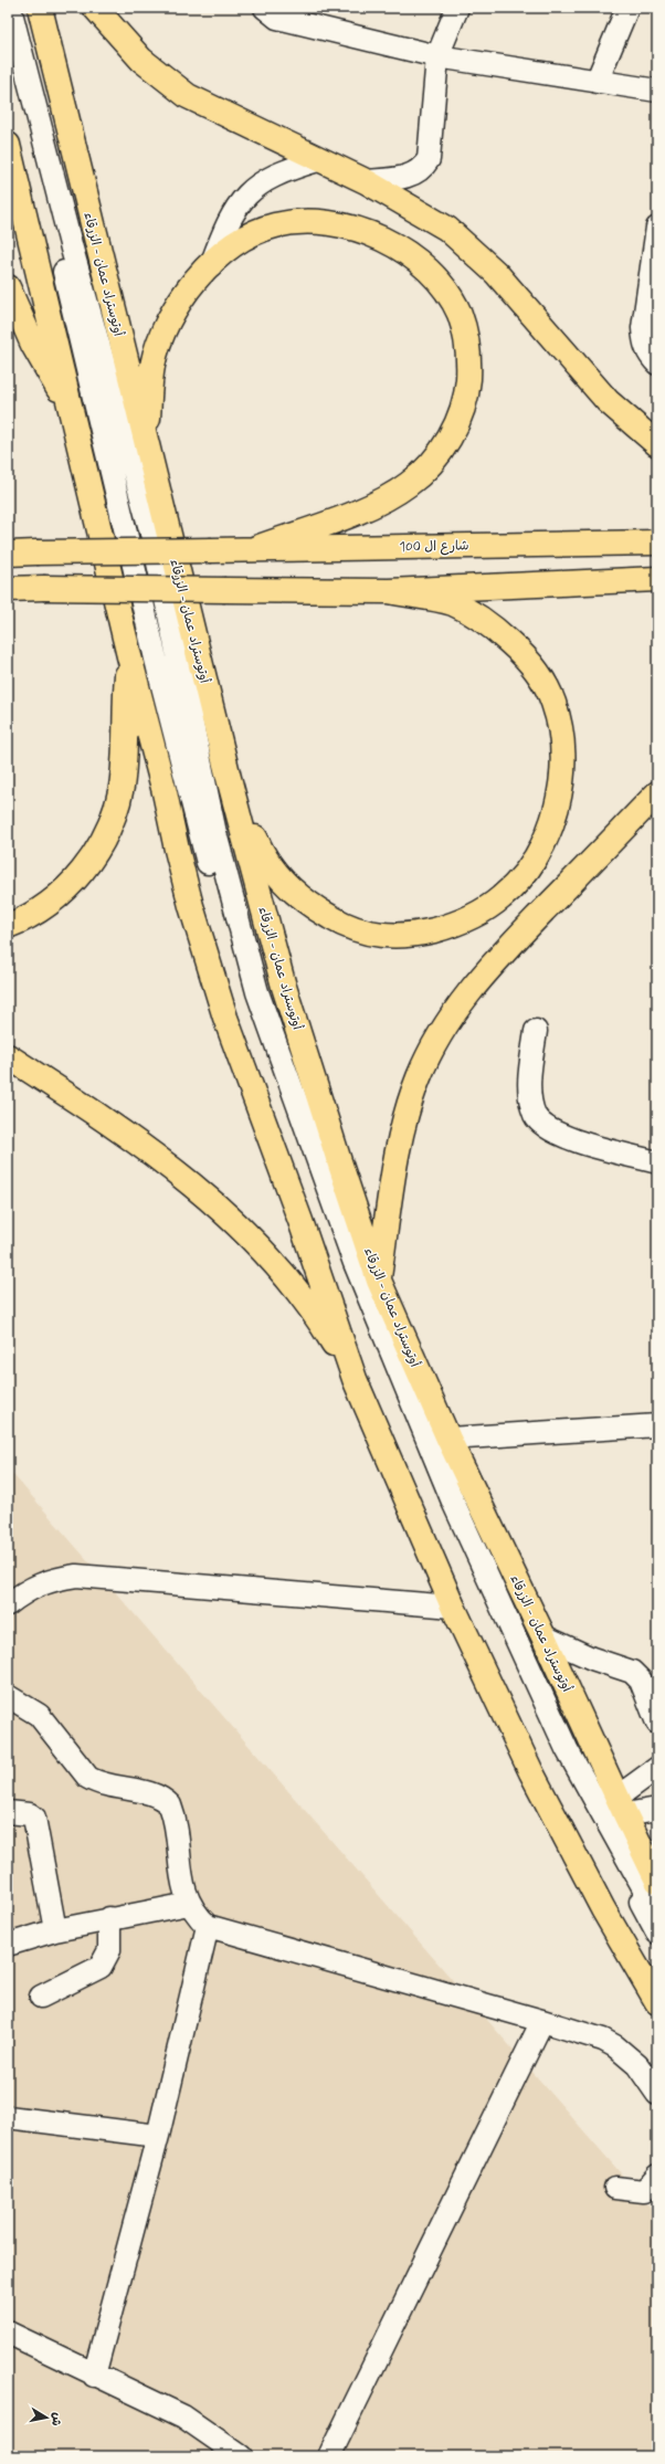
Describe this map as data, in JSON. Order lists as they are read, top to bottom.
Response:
{
  "streets": {
    "highway": ["أوتوستراد عمان - الزرقاء", "شارع ال 100"]
  },
  "north": "right"
}
